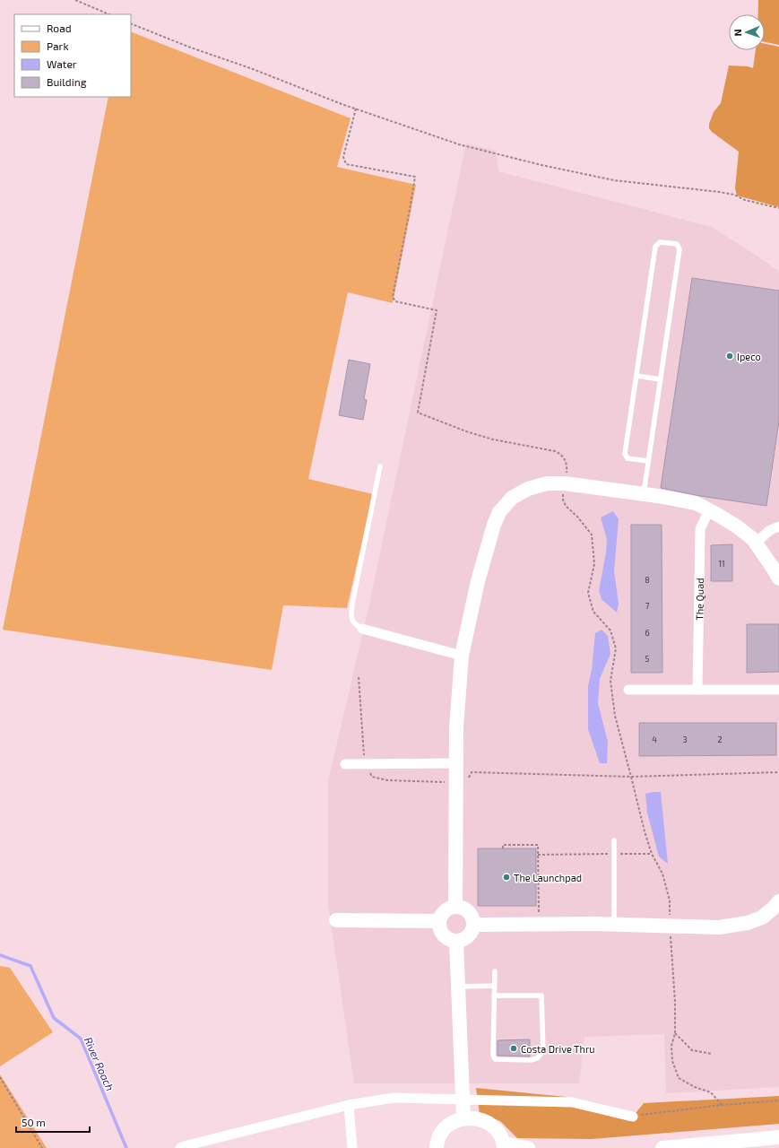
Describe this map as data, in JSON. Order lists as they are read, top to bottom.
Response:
{
  "streets": {
    "street": ["The Quad"]
  },
  "water": ["River Roach"],
  "places": ["Ipeco", "The Launchpad", "Costa Drive Thru"],
  "house_numbers": [
    "11",
    "8",
    "7",
    "6",
    "5",
    "4",
    "3",
    "2"
  ],
  "legend": [
    "Road",
    "Park",
    "Water",
    "Building"
  ],
  "scale_bar": "50 m",
  "north": "left"
}
